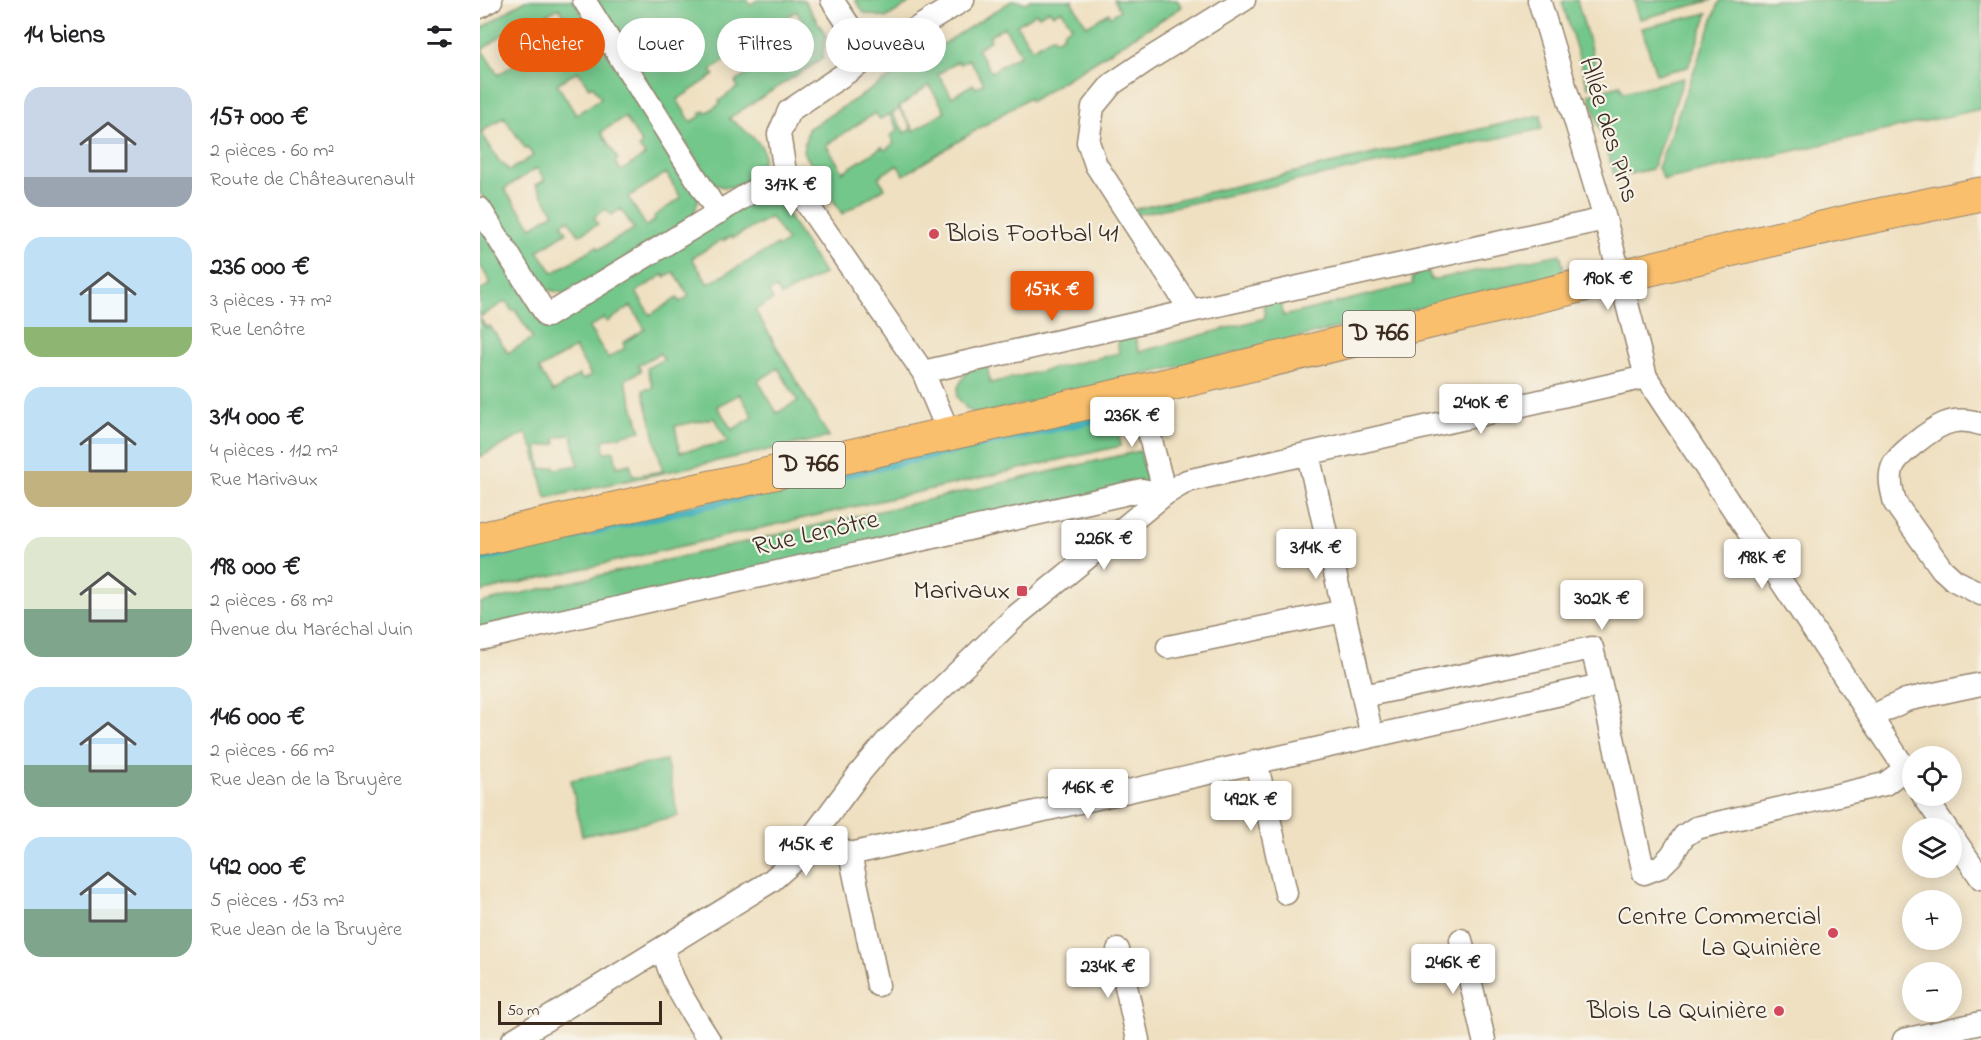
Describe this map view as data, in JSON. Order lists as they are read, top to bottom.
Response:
{
  "streets": {
    "main road": ["D 766"],
    "street": ["Allée des Pins", "Rue Lenôtre"]
  },
  "crossings": [
    ["Allée des Pins", "D 766"]
  ],
  "places": {
    "other": ["Blois Footbal 41", "Centre Commercial La Quinière", "Blois La Quinière"],
    "transit": ["Marivaux"]
  },
  "scale_bar": "50 m",
  "page": {
    "heading": "14 biens",
    "chip": [
      "Acheter",
      "Louer",
      "Filtres",
      "Nouveau"
    ],
    "list": [
      {
        "name": "157 000 €",
        "note": "2 pièces · 60 m² · Route de Châteaurenault"
      },
      {
        "name": "236 000 €",
        "note": "3 pièces · 77 m² · Rue Lenôtre"
      },
      {
        "name": "314 000 €",
        "note": "4 pièces · 112 m² · Rue Marivaux"
      },
      {
        "name": "198 000 €",
        "note": "2 pièces · 68 m² · Avenue du Maréchal Juin"
      },
      {
        "name": "146 000 €",
        "note": "2 pièces · 66 m² · Rue Jean de la Bruyère"
      },
      {
        "name": "492 000 €",
        "note": "5 pièces · 153 m² · Rue Jean de la Bruyère"
      }
    ],
    "price": [
      "317K €",
      "190K €",
      "157K €",
      "240K €",
      "236K €",
      "226K €",
      "314K €",
      "198K €",
      "302K €",
      "146K €",
      "492K €",
      "145K €",
      "246K €",
      "234K €"
    ],
    "map_buttons": ["+", "−"],
    "scale": "50 m"
  }
}
